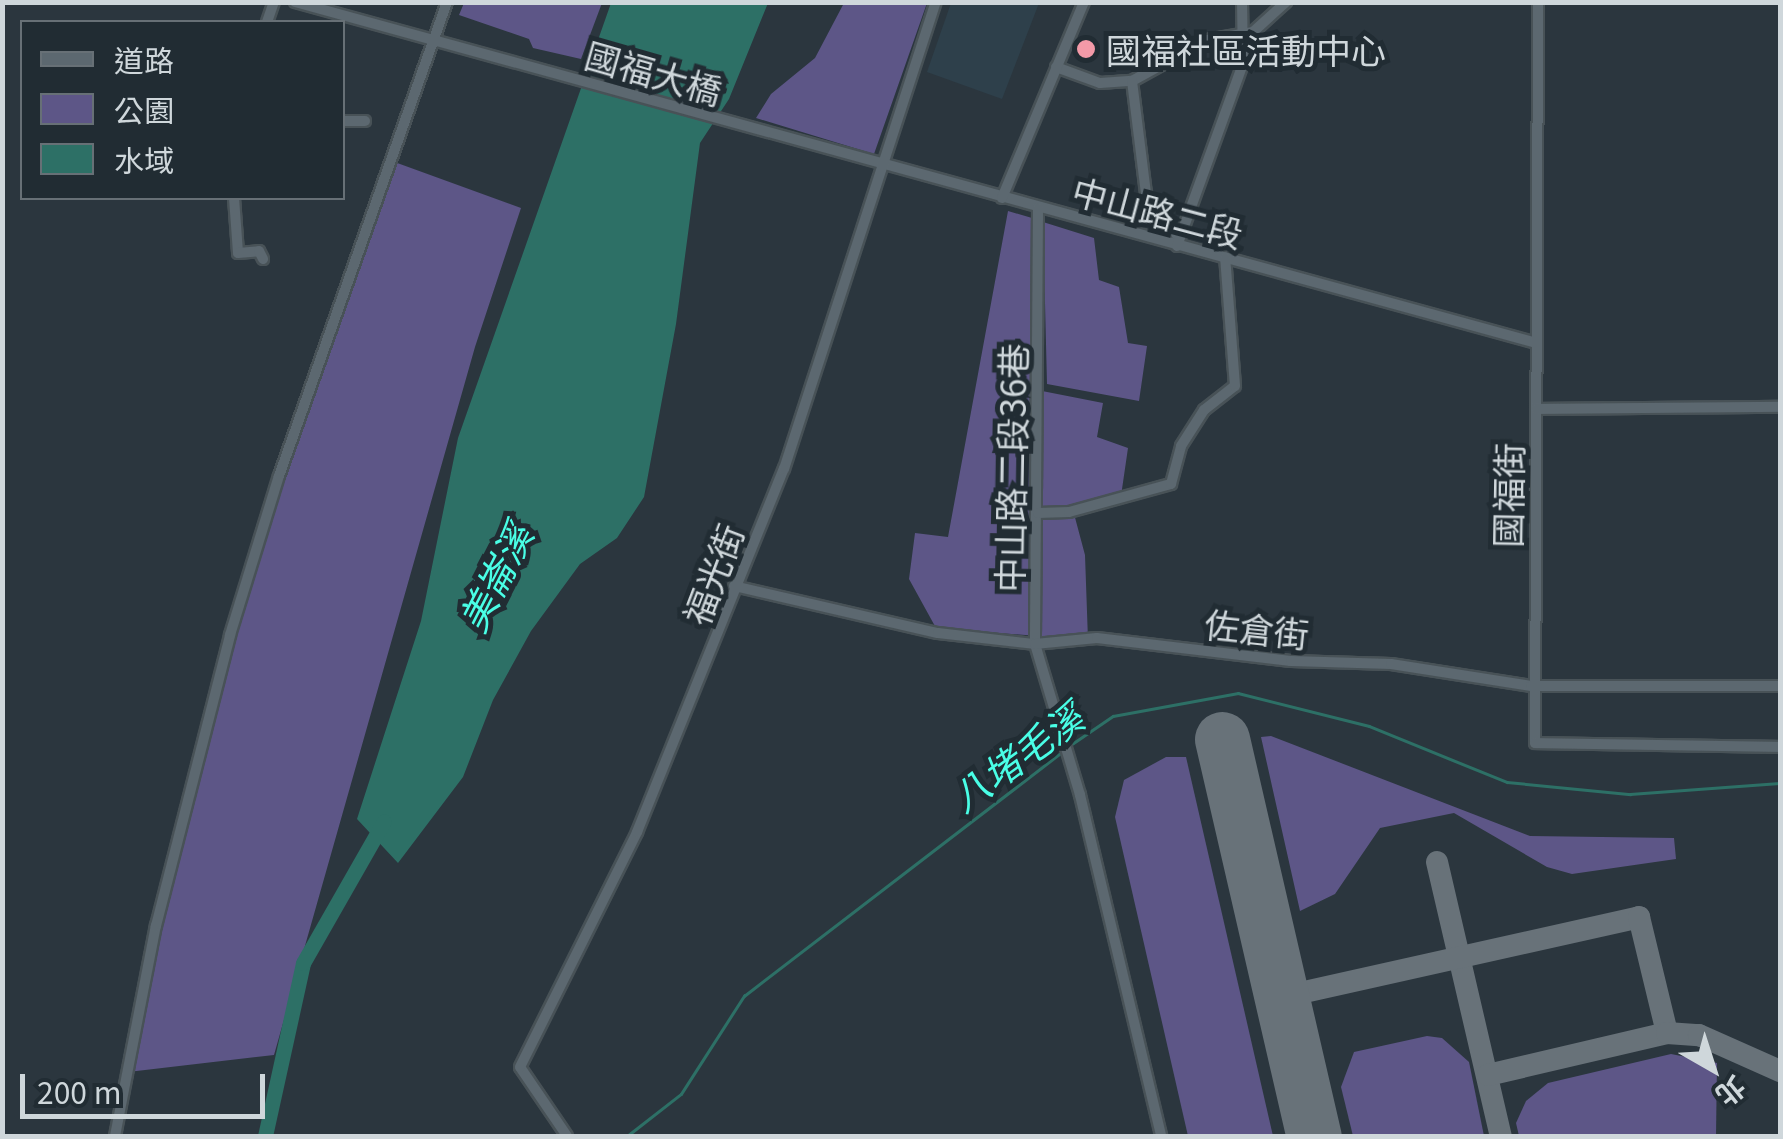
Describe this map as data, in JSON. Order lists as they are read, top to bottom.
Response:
{
  "streets": {
    "street": [
      "國福大橋",
      "中山路二段",
      "中山路二段36巷",
      "國福街",
      "福光街",
      "佐倉街"
    ]
  },
  "crossings": [
    ["國福大橋", "中山路二段"],
    ["中山路二段", "中山路二段36巷"],
    ["中山路二段", "國福街"],
    ["中山路二段", "福光街"],
    ["中山路二段36巷", "佐倉街"],
    ["國福街", "佐倉街"],
    ["福光街", "佐倉街"]
  ],
  "water": ["美崙溪", "八堵毛溪"],
  "places": ["國福社區活動中心"],
  "legend": ["道路", "公園", "水域"],
  "scale_bar": "200 m",
  "north": "bottom right"
}
